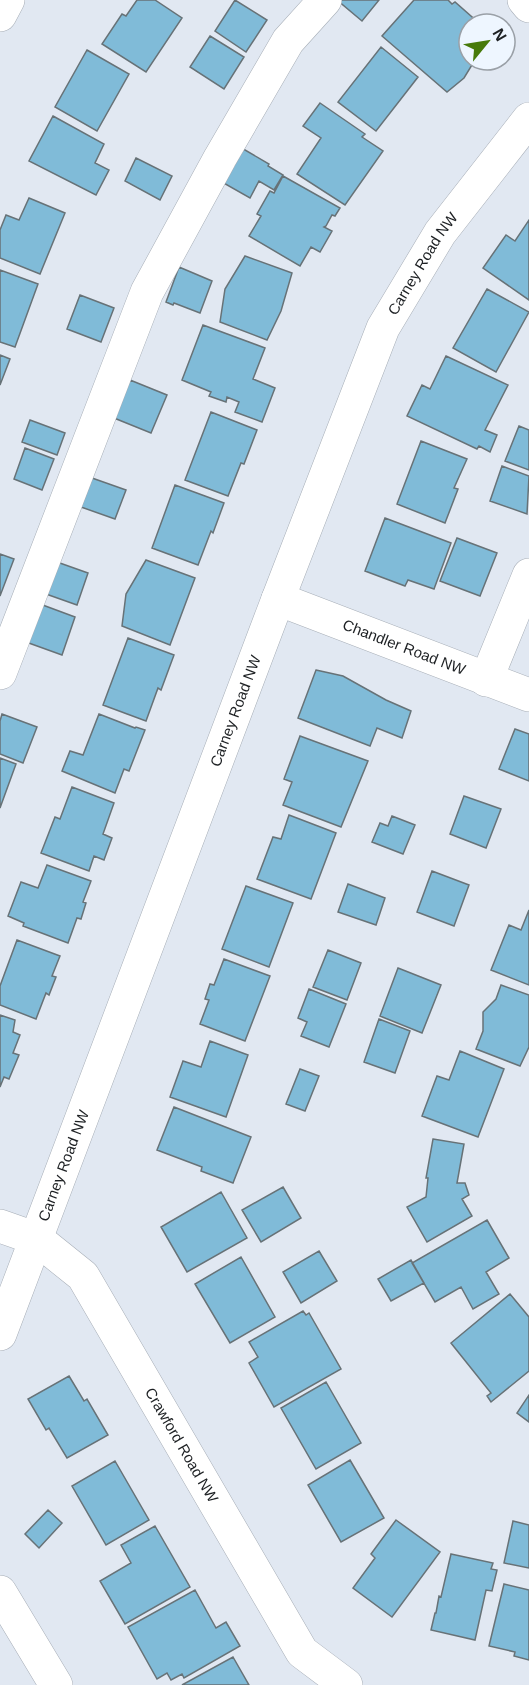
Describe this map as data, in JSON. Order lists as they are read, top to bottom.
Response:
{
  "streets": {
    "street": ["Carney Road NW", "Chandler Road NW", "Crawford Road NW"]
  },
  "crossings": [
    ["Carney Road NW", "Chandler Road NW"],
    ["Carney Road NW", "Crawford Road NW"]
  ],
  "north": "top right"
}
